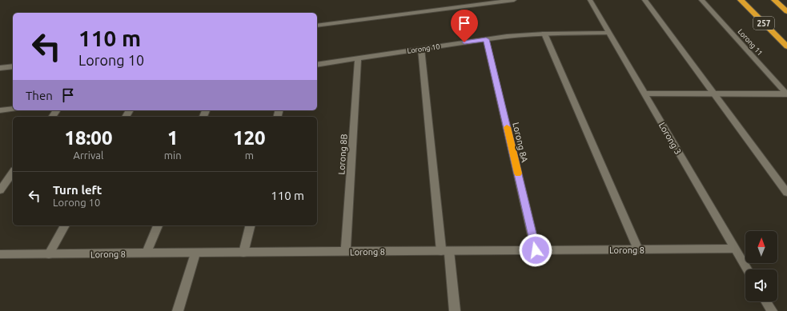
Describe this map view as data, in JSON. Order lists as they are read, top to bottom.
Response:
{
  "streets": {
    "highway": ["257"],
    "street": [
      "Lorong 11",
      "Lorong 10",
      "Lorong 3",
      "Lorong 8A",
      "Lorong 8B",
      "Lorong 8"
    ]
  },
  "crossings": [
    ["Lorong 10", "Lorong 3"],
    ["Lorong 10", "Lorong 8A"],
    ["Lorong 10", "Lorong 8B"],
    ["Lorong 3", "Lorong 8"],
    ["Lorong 8A", "Lorong 8"],
    ["Lorong 8B", "Lorong 8"]
  ],
  "north": "top",
  "page": {
    "turn": ["110 m", "Lorong 10"],
    "then": "Then",
    "eta": [
      "18:00",
      "Arrival",
      "1",
      "min",
      "120",
      "m"
    ],
    "list": [
      {
        "name": "Turn left",
        "note": "Lorong 10",
        "value": "110 m"
      }
    ]
  }
}
